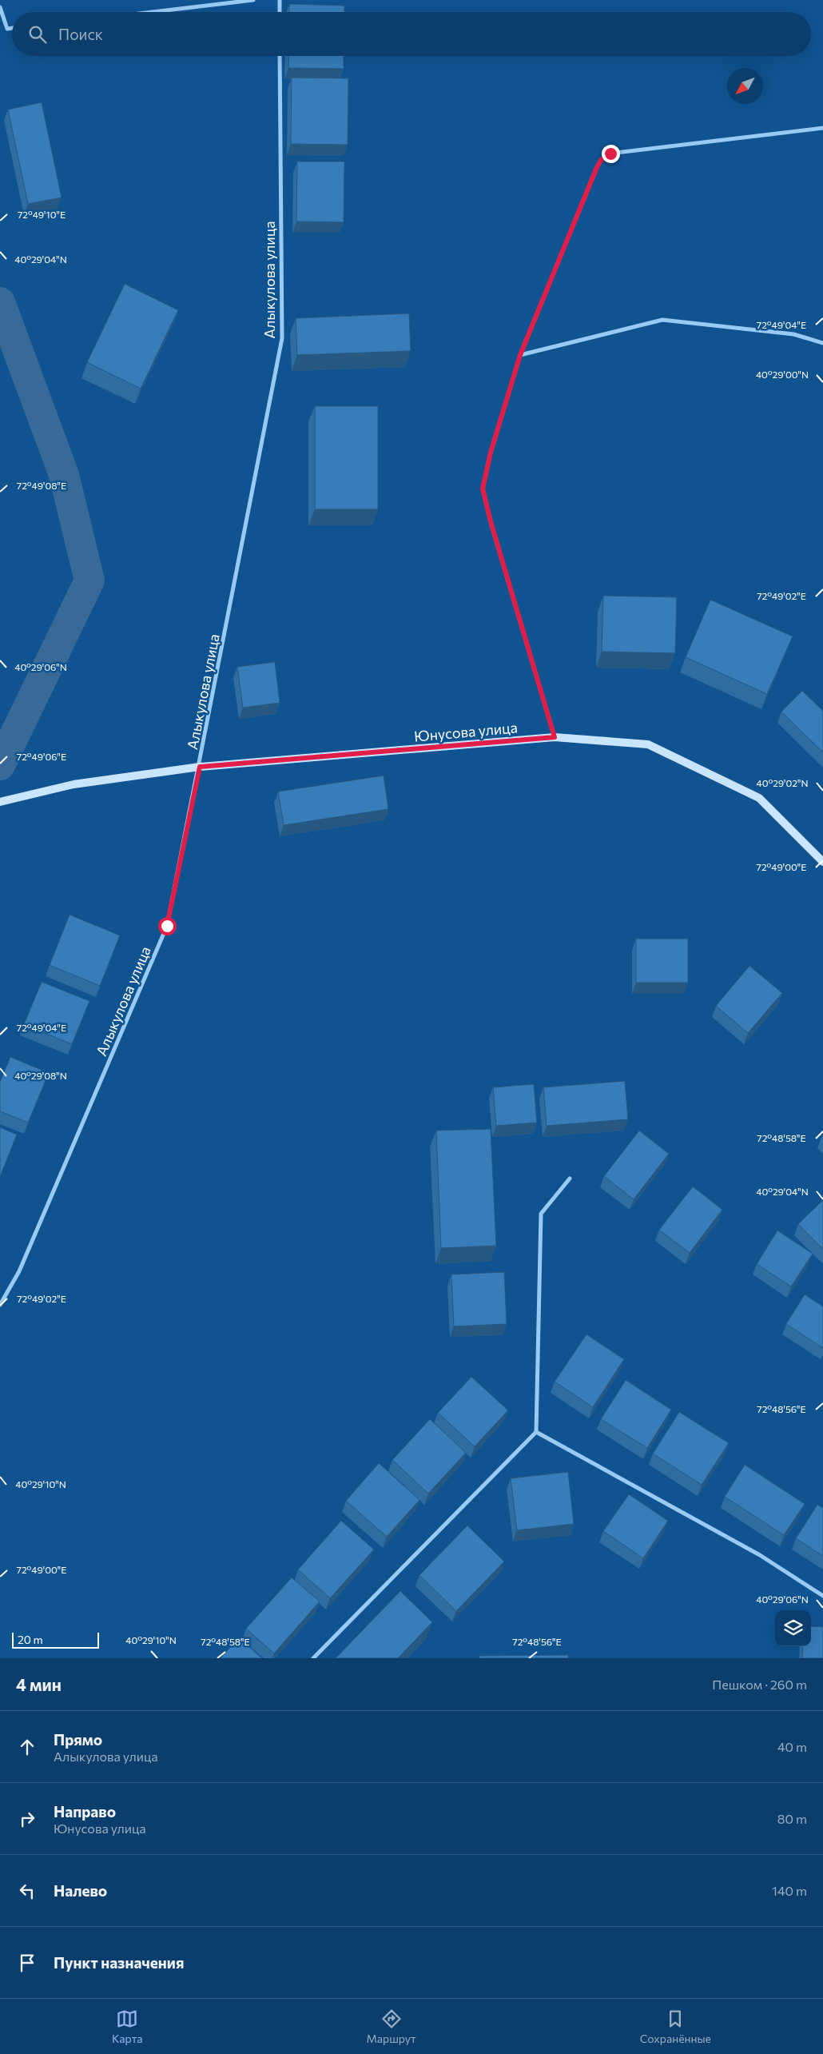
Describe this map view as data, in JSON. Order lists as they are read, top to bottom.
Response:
{
  "streets": {
    "main road": ["Юнусова улица"],
    "street": ["Алыкулова улица"]
  },
  "crossings": [
    ["Алыкулова улица", "Юнусова улица"]
  ],
  "scale_bar": "20 m",
  "north": "bottom left",
  "page": {
    "search": "Поиск",
    "scale": "20 m",
    "heading": ["4 мин", "Пешком · 260 m"],
    "list": [
      ["Прямо", "Алыкулова улица", "40 m"],
      ["Направо", "Юнусова улица", "80 m"],
      ["Налево", "140 m"],
      "Пункт назначения"
    ],
    "nav": ["Карта", "Маршрут", "Сохранённые"]
  },
  "coordinates": [
    "72°49'10\"E",
    "40°29'04\"N",
    "72°49'04\"E",
    "40°29'00\"N",
    "72°49'08\"E",
    "72°49'02\"E",
    "40°29'06\"N",
    "72°49'06\"E",
    "40°29'02\"N",
    "72°49'00\"E",
    "40°29'08\"N",
    "72°48'58\"E",
    "72°48'56\"E",
    "40°29'10\"N"
  ]
}
